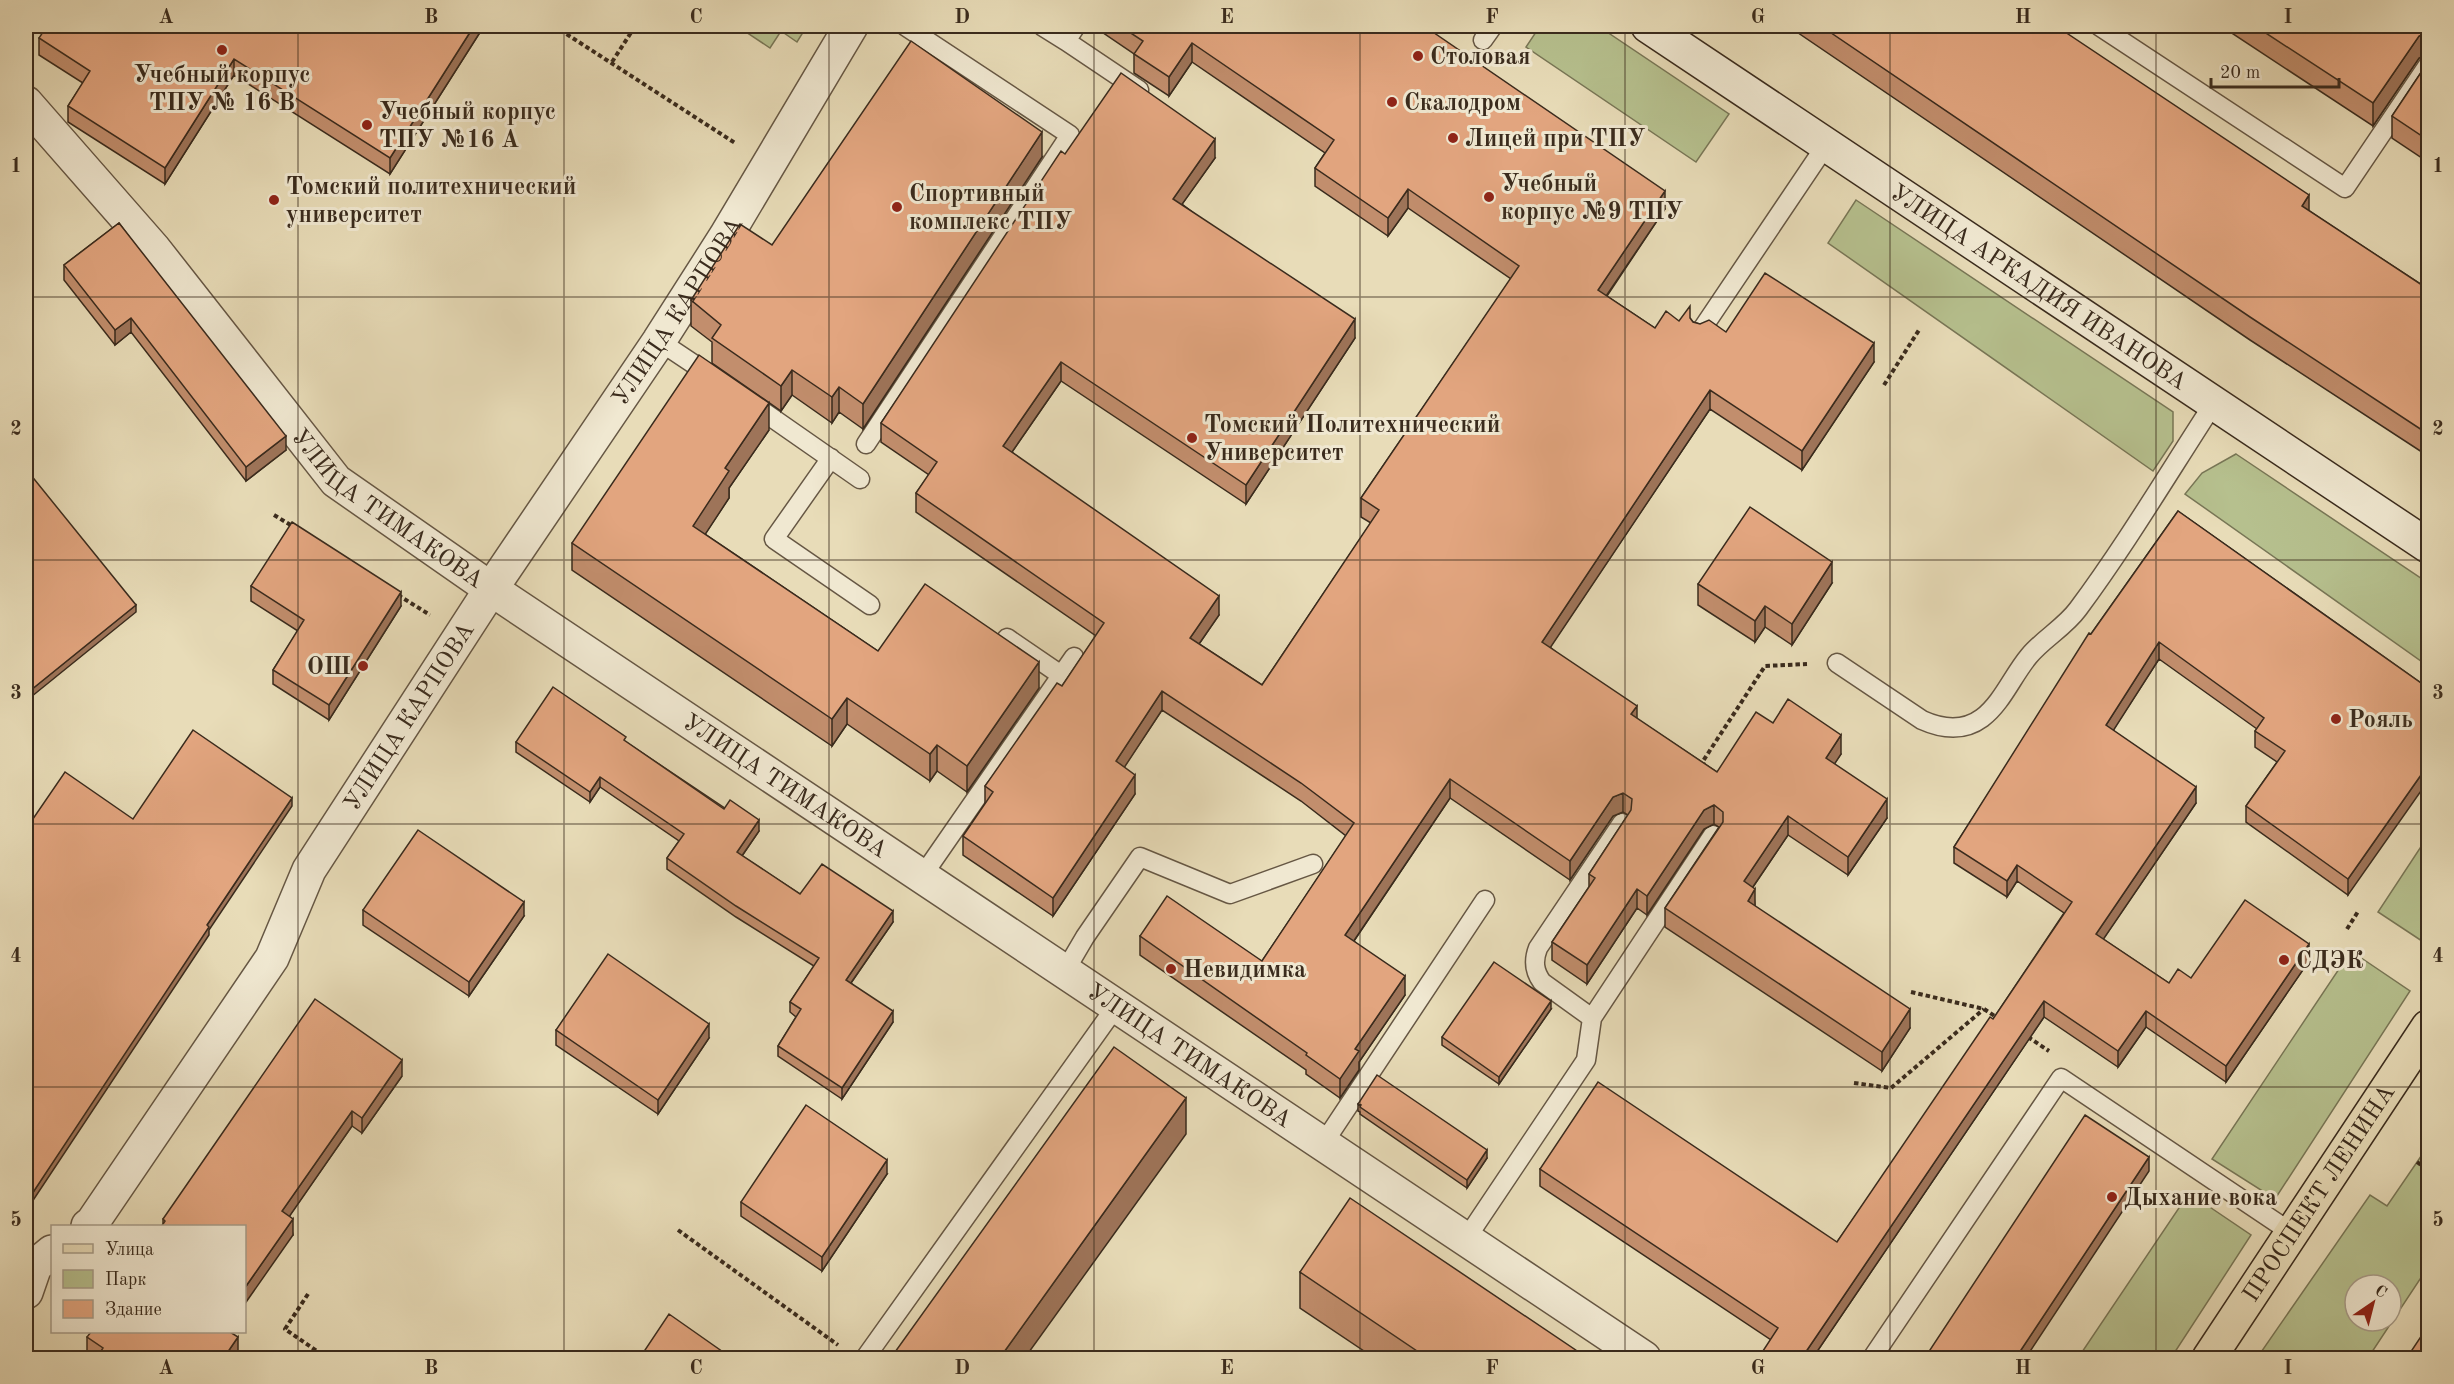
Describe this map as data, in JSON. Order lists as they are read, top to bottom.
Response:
{
  "streets": {
    "main road": ["ПРОСПЕКТ ЛЕНИНА"],
    "street": ["УЛИЦА АРКАДИЯ ИВАНОВА", "УЛИЦА КАРПОВА", "УЛИЦА ТИМАКОВА"]
  },
  "crossings": [
    ["УЛИЦА КАРПОВА", "УЛИЦА ТИМАКОВА"]
  ],
  "places": [
    "Учебный корпус ТПУ № 16 В",
    "Столовая",
    "Скалодром",
    "Учебный корпус ТПУ №16 А",
    "Лицей при ТПУ",
    "Учебный корпус №9 ТПУ",
    "Томский политехнический университет",
    "Спортивный комплекс ТПУ",
    "Томский Политехнический Университет",
    "ОШ",
    "Рояль",
    "СДЭК",
    "Невидимка",
    "Дыхание вока"
  ],
  "legend": ["Улица", "Парк", "Здание"],
  "scale_bar": "20 m",
  "north": "top right",
  "grid": {
    "columns": [
      "A",
      "B",
      "C",
      "D",
      "E",
      "F",
      "G",
      "H",
      "I"
    ],
    "rows": [
      "1",
      "2",
      "3",
      "4",
      "5"
    ]
  }
}
